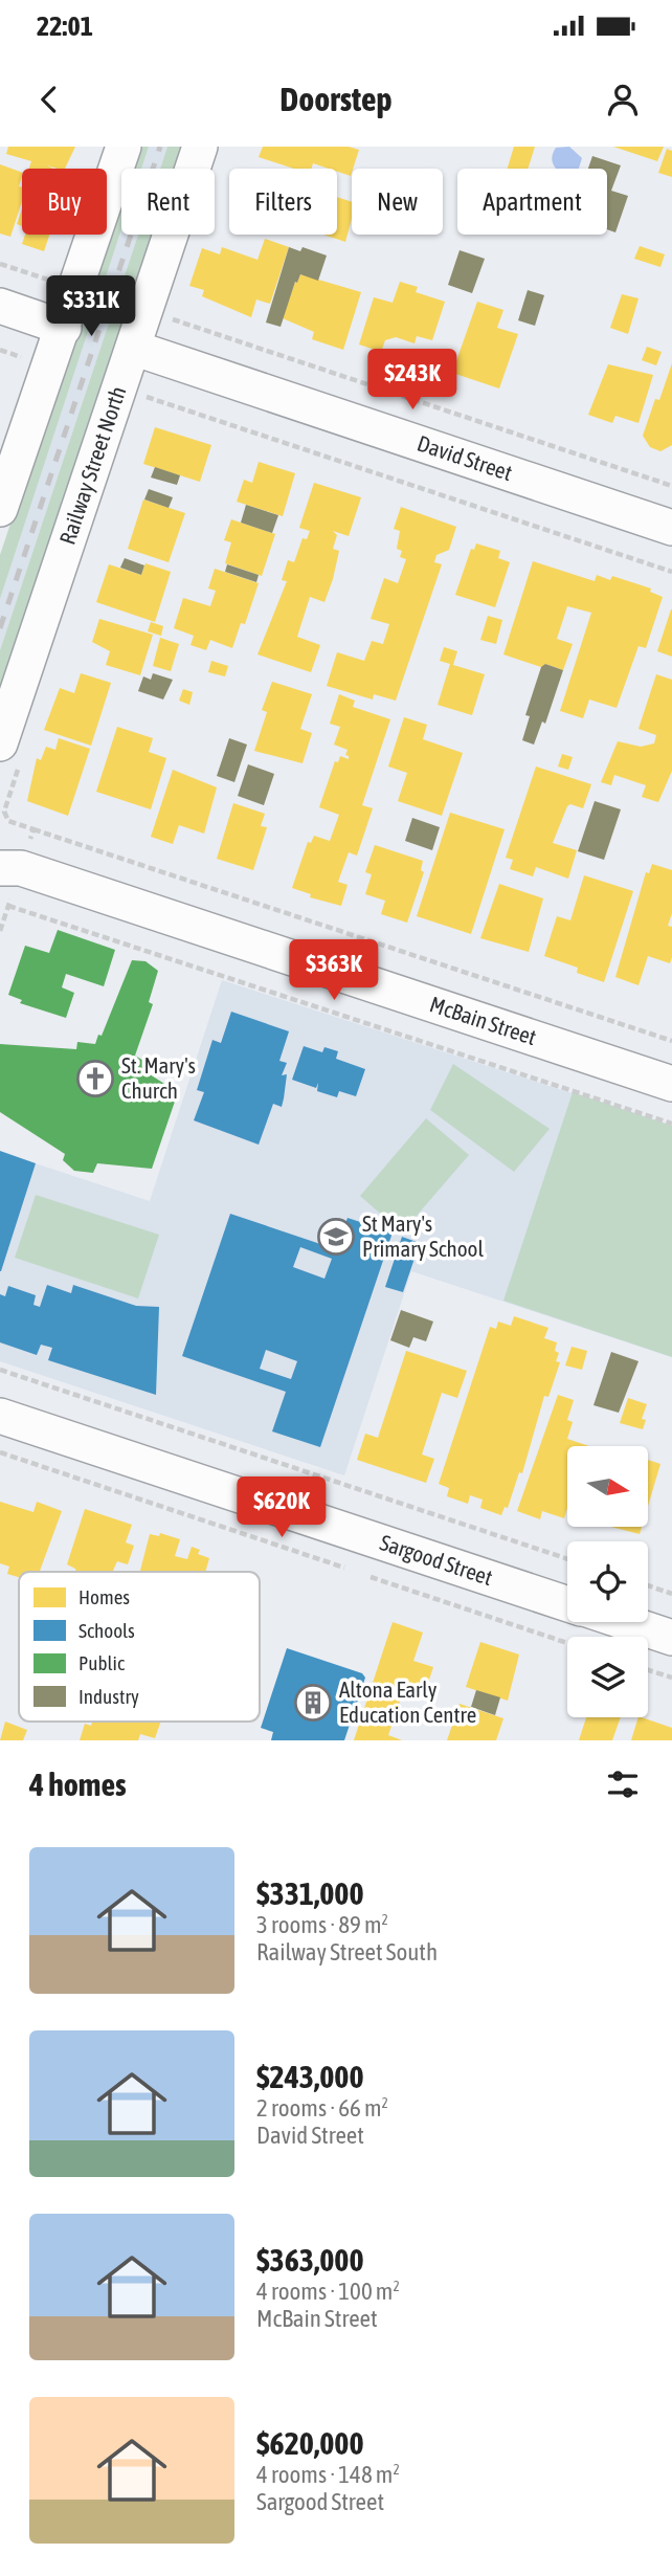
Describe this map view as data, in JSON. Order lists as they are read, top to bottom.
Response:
{
  "streets": {
    "street": [
      "David Street",
      "Railway Street North",
      "McBain Street",
      "Sargood Street"
    ]
  },
  "crossings": [
    ["David Street", "Railway Street North"]
  ],
  "places": {
    "church": ["St. Mary's Church"],
    "school or university": ["St Mary's Primary School"],
    "building": ["Altona Early Education Centre"]
  },
  "legend": [
    "Homes",
    "Schools",
    "Public",
    "Industry"
  ],
  "north": "right",
  "page": {
    "status": "22:01",
    "header": "Doorstep",
    "chip": [
      "Buy",
      "Rent",
      "Filters",
      "New",
      "Apartment"
    ],
    "price": [
      "$331K",
      "$243K",
      "$363K",
      "$620K"
    ],
    "heading": "4 homes",
    "list": [
      {
        "name": "$331,000",
        "note": "3 rooms · 89 m² · Railway Street South"
      },
      {
        "name": "$243,000",
        "note": "2 rooms · 66 m² · David Street"
      },
      {
        "name": "$363,000",
        "note": "4 rooms · 100 m² · McBain Street"
      },
      {
        "name": "$620,000",
        "note": "4 rooms · 148 m² · Sargood Street"
      }
    ]
  }
}
